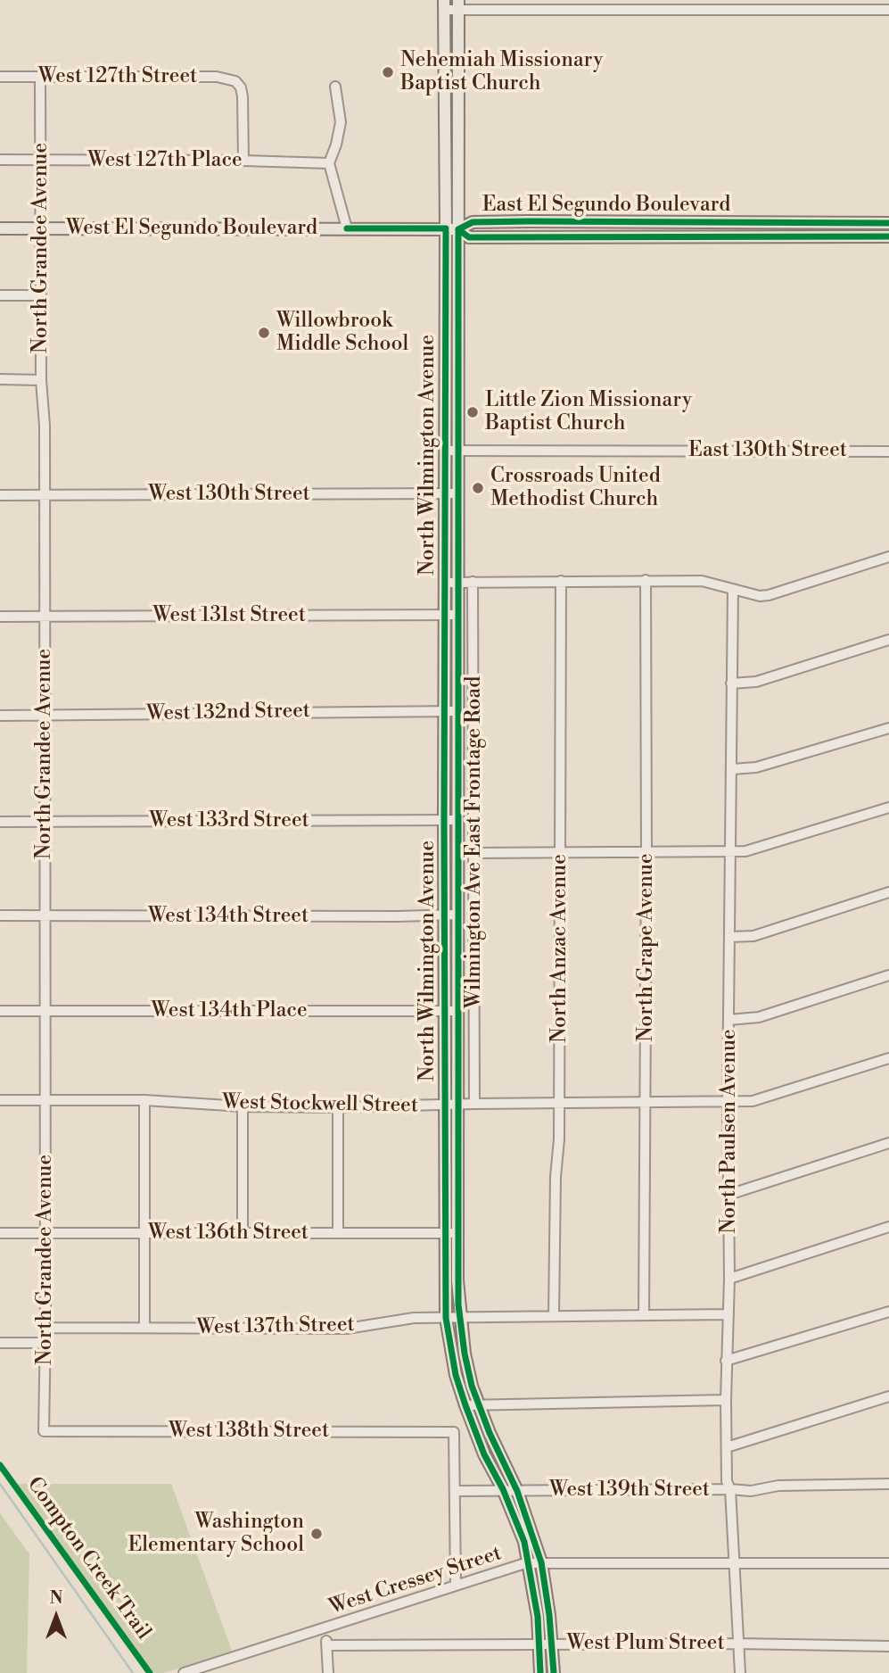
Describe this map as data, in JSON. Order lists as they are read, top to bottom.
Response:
{
  "streets": {
    "main road": ["East El Segundo Boulevard", "West El Segundo Boulevard", "North Wilmington Avenue"],
    "street": [
      "West 127th Street",
      "West 127th Place",
      "North Grandee Avenue",
      "East 130th Street",
      "West 130th Street",
      "West 131st Street",
      "West 132nd Street",
      "West 133rd Street",
      "Wilmington Ave East Frontage Road",
      "West 134th Street",
      "North Grape Avenue",
      "North Anzac Avenue",
      "West 134th Place",
      "West Stockwell Street",
      "North Paulsen Avenue",
      "West 136th Street",
      "West 137th Street",
      "West 138th Street",
      "West 139th Street",
      "West Cressey Street",
      "West Plum Street"
    ],
    "cycle path": ["Compton Creek Trail"]
  },
  "crossings": [
    ["West 127th Street", "West 127th Place"],
    ["West 127th Street", "North Grandee Avenue"],
    ["West 127th Place", "North Grandee Avenue"],
    ["East El Segundo Boulevard", "West El Segundo Boulevard"],
    ["East El Segundo Boulevard", "North Wilmington Avenue"],
    ["West El Segundo Boulevard", "North Grandee Avenue"],
    ["West El Segundo Boulevard", "North Wilmington Avenue"],
    ["North Grandee Avenue", "West 130th Street"],
    ["North Grandee Avenue", "West 131st Street"],
    ["North Grandee Avenue", "West 132nd Street"],
    ["North Grandee Avenue", "West 133rd Street"],
    ["North Grandee Avenue", "West 134th Street"],
    ["North Grandee Avenue", "West 134th Place"],
    ["North Grandee Avenue", "West Stockwell Street"],
    ["North Grandee Avenue", "West 136th Street"],
    ["North Grandee Avenue", "West 137th Street"],
    ["North Grandee Avenue", "West 138th Street"],
    ["East 130th Street", "North Wilmington Avenue"],
    ["North Wilmington Avenue", "West 130th Street"],
    ["North Wilmington Avenue", "West 131st Street"],
    ["North Wilmington Avenue", "West 132nd Street"],
    ["North Wilmington Avenue", "West 133rd Street"],
    ["North Wilmington Avenue", "West 134th Street"],
    ["North Wilmington Avenue", "West 134th Place"],
    ["North Wilmington Avenue", "West Stockwell Street"],
    ["North Wilmington Avenue", "West 136th Street"],
    ["North Wilmington Avenue", "West 137th Street"],
    ["North Wilmington Avenue", "West 139th Street"],
    ["North Wilmington Avenue", "West Cressey Street"],
    ["North Wilmington Avenue", "West Plum Street"],
    ["Wilmington Ave East Frontage Road", "West Stockwell Street"],
    ["North Grape Avenue", "West Stockwell Street"],
    ["North Grape Avenue", "West 137th Street"],
    ["North Anzac Avenue", "West Stockwell Street"],
    ["North Anzac Avenue", "West 137th Street"],
    ["West Stockwell Street", "North Paulsen Avenue"],
    ["North Paulsen Avenue", "West 137th Street"],
    ["North Paulsen Avenue", "West 139th Street"],
    ["North Paulsen Avenue", "West Cressey Street"],
    ["North Paulsen Avenue", "West Plum Street"],
    ["West 138th Street", "West 139th Street"]
  ],
  "places": [
    "Nehemiah Missionary Baptist Church",
    "Willowbrook Middle School",
    "Little Zion Missionary Baptist Church",
    "Crossroads United Methodist Church",
    "Washington Elementary School"
  ],
  "north": "top"
}
